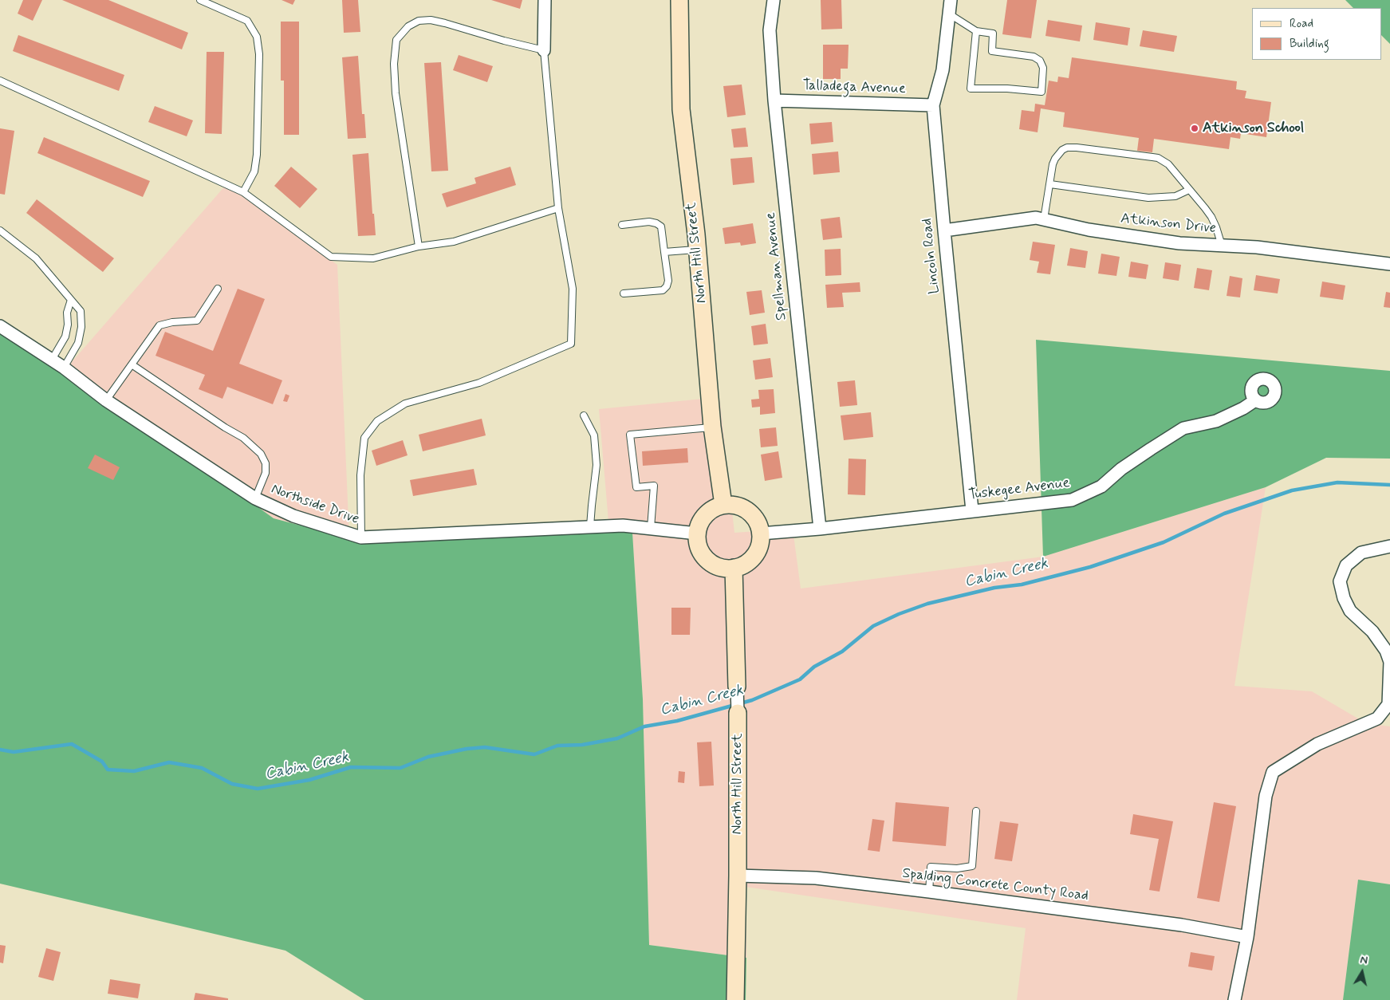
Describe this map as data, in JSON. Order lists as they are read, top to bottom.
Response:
{
  "streets": {
    "street": [
      "Talladega Avenue",
      "Atkinson Drive",
      "North Hill Street",
      "Lincoln Road",
      "Spellman Avenue",
      "Tuskegee Avenue",
      "Northside Drive",
      "Spalding Concrete County Road"
    ]
  },
  "crossings": [
    ["Talladega Avenue", "Lincoln Road"],
    ["Talladega Avenue", "Spellman Avenue"],
    ["Atkinson Drive", "Lincoln Road"],
    ["North Hill Street", "Tuskegee Avenue"],
    ["North Hill Street", "Northside Drive"],
    ["North Hill Street", "Spalding Concrete County Road"],
    ["Lincoln Road", "Tuskegee Avenue"],
    ["Spellman Avenue", "Tuskegee Avenue"],
    ["Tuskegee Avenue", "Northside Drive"]
  ],
  "water": ["Cabin Creek"],
  "places": ["Atkinson School"],
  "legend": ["Road", "Building"],
  "north": "top"
}
